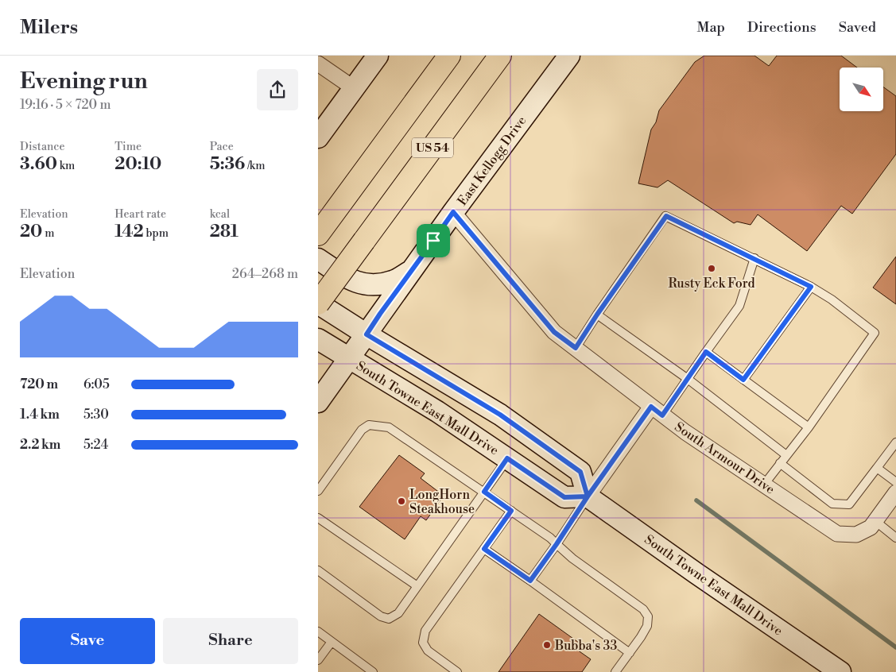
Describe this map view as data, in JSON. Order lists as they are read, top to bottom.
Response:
{
  "streets": {
    "highway": ["US 54"],
    "street": ["East Kellogg Drive", "South Towne East Mall Drive", "South Armour Drive"]
  },
  "crossings": [
    ["East Kellogg Drive", "South Towne East Mall Drive"],
    ["East Kellogg Drive", "South Armour Drive"]
  ],
  "places": ["Rusty Eck Ford", "LongHorn Steakhouse", "Bubba's 33"],
  "north": "bottom right",
  "page": {
    "header": "Milers",
    "nav": ["Map", "Directions", "Saved"],
    "heading": ["Evening run", "19:16 · 5 × 720 m"],
    "stats": [
      ["Distance", "3.60 km"],
      ["Time", "20:10"],
      ["Pace", "5:36 /km"],
      ["Elevation", "20 m"],
      ["Heart rate", "142 bpm"],
      ["kcal", "281"]
    ],
    "chart": ["Elevation", "264–268 m"],
    "list": [
      {
        "name": "720 m",
        "note": "6:05"
      },
      {
        "name": "1.4 km",
        "note": "5:30"
      },
      {
        "name": "2.2 km",
        "note": "5:24"
      }
    ],
    "buttons": ["Save", "Share"]
  }
}
